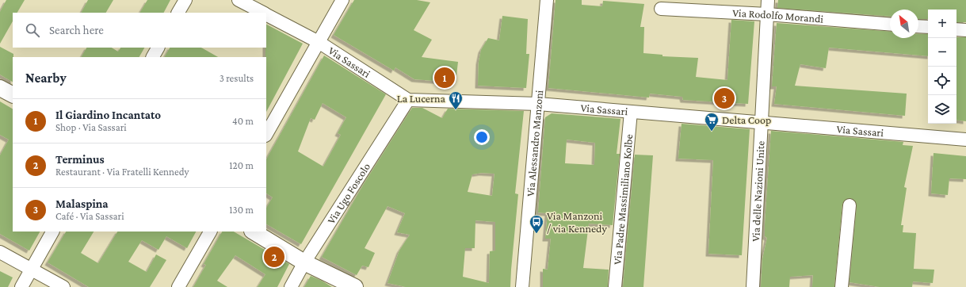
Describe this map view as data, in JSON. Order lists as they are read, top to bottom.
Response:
{
  "streets": {
    "street": [
      "Via Rodolfo Morandi",
      "Via Sassari",
      "Via Alessandro Manzoni",
      "Via delle Nazioni Unite",
      "Via Ugo Foscolo",
      "Via Padre Massimiliano Kolbe"
    ]
  },
  "crossings": [
    ["Via Rodolfo Morandi", "Via delle Nazioni Unite"],
    ["Via Sassari", "Via Alessandro Manzoni"],
    ["Via Sassari", "Via delle Nazioni Unite"],
    ["Via Sassari", "Via Ugo Foscolo"],
    ["Via Sassari", "Via Padre Massimiliano Kolbe"]
  ],
  "places": {
    "restaurant": ["La Lucerna"],
    "supermarket": ["Delta Coop"],
    "bus stop": ["Via Manzoni / via Kennedy"]
  },
  "north": "top left",
  "page": {
    "map_buttons": ["+", "−"],
    "search": "Search here",
    "heading": ["Nearby", "3 results"],
    "pins": ["1", "3", "2"],
    "list": [
      {
        "mark": "1",
        "name": "Il Giardino Incantato",
        "note": "Shop · Via Sassari",
        "value": "40 m"
      },
      {
        "mark": "2",
        "name": "Terminus",
        "note": "Restaurant · Via Fratelli Kennedy",
        "value": "120 m"
      },
      {
        "mark": "3",
        "name": "Malaspina",
        "note": "Café · Via Sassari",
        "value": "130 m"
      }
    ]
  }
}
